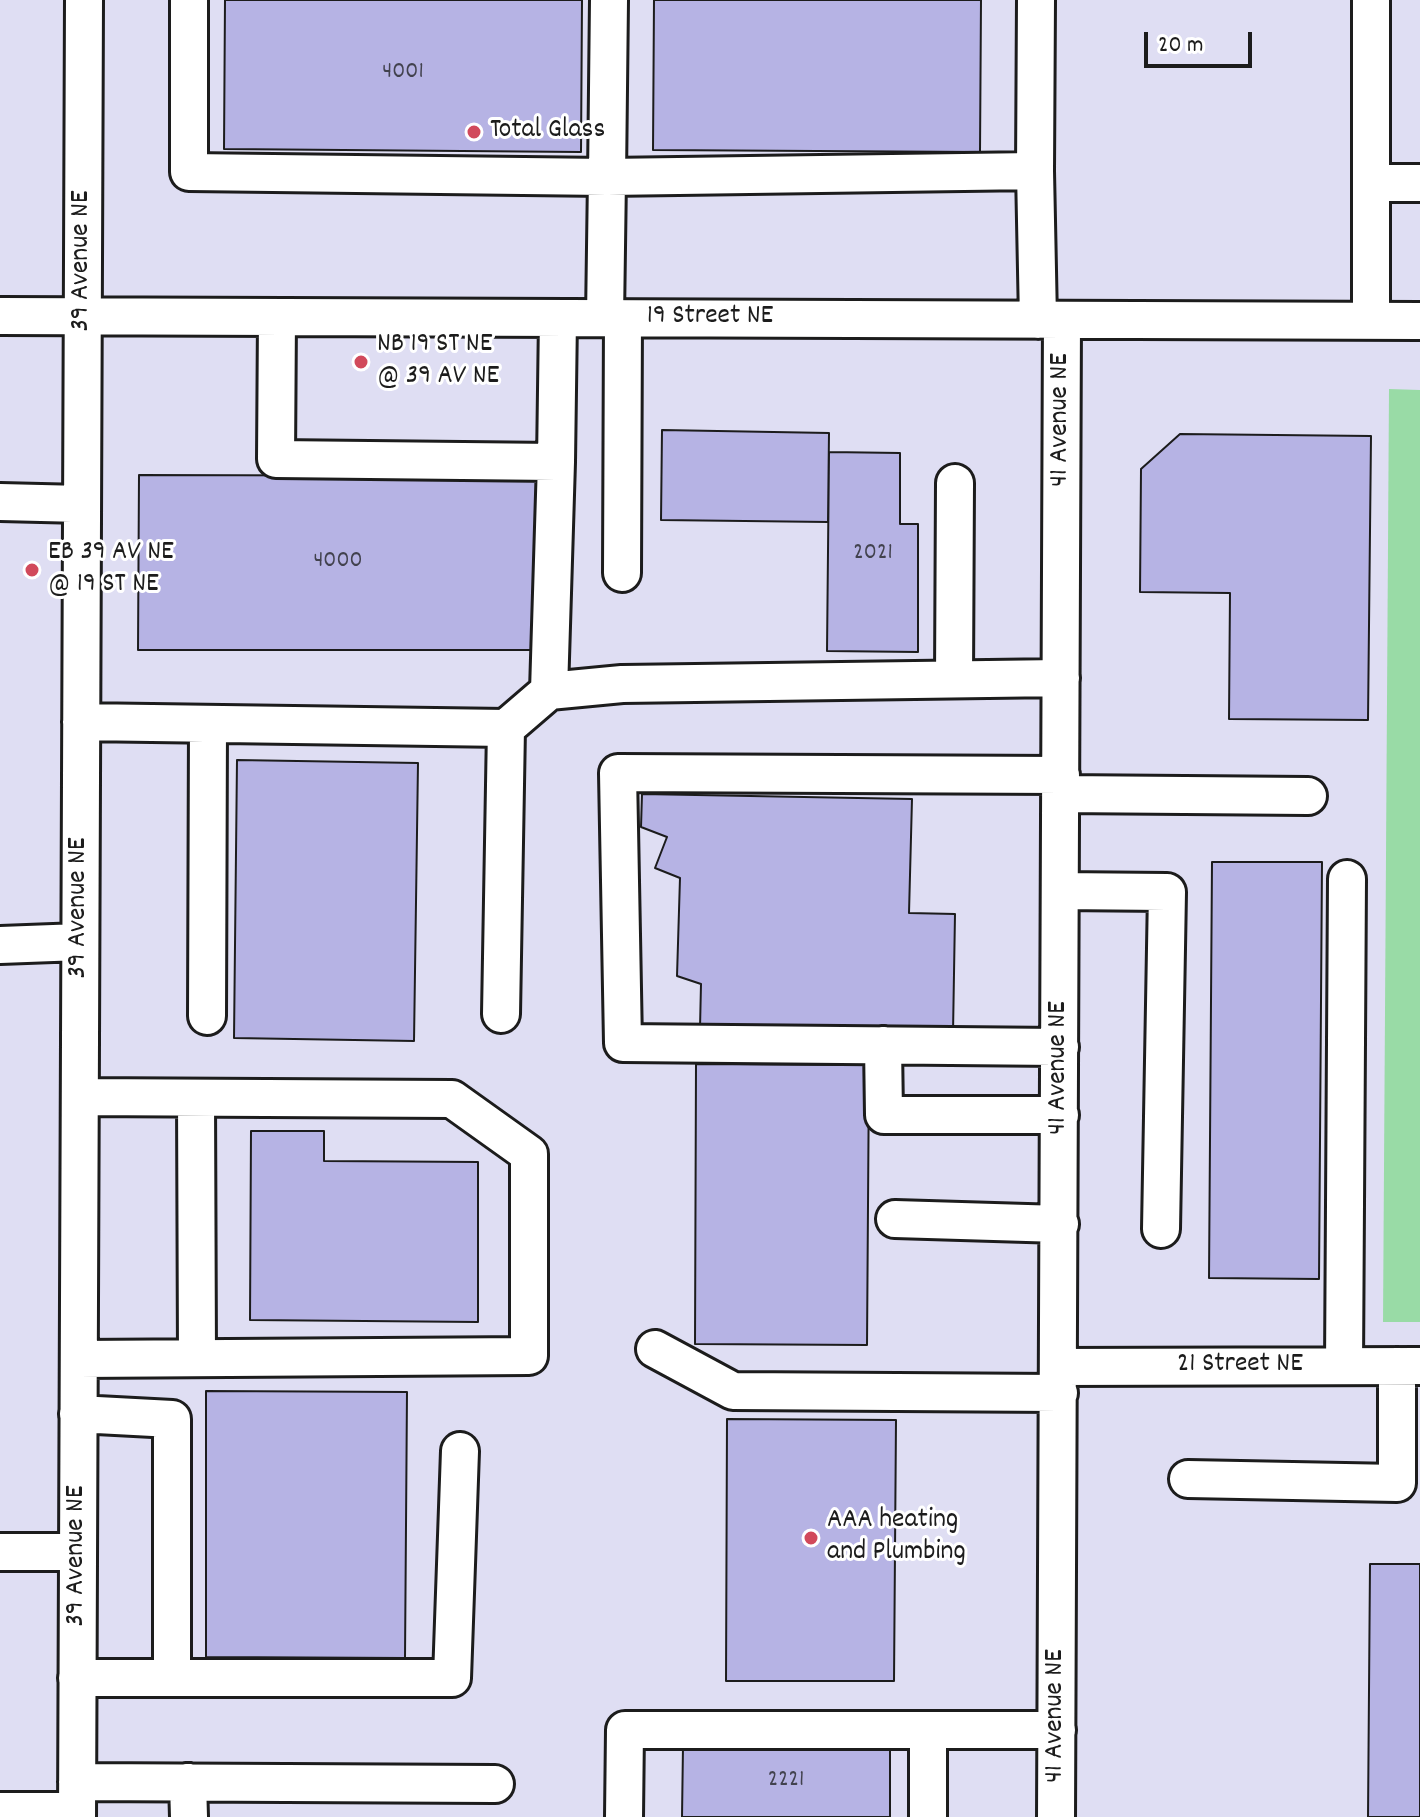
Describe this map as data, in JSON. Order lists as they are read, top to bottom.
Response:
{
  "streets": {
    "street": [
      "39 Avenue NE",
      "19 Street NE",
      "41 Avenue NE",
      "21 Street NE"
    ]
  },
  "crossings": [
    ["39 Avenue NE", "19 Street NE"],
    ["19 Street NE", "41 Avenue NE"],
    ["41 Avenue NE", "21 Street NE"]
  ],
  "places": [
    "Total Glass",
    "NB 19 ST NE @ 39 AV NE",
    "EB 39 AV NE @ 19 ST NE",
    "AAA heating and Plumbing"
  ],
  "house_numbers": [
    "4001",
    "2021",
    "4000",
    "2221"
  ],
  "scale_bar": "20 m"
}
